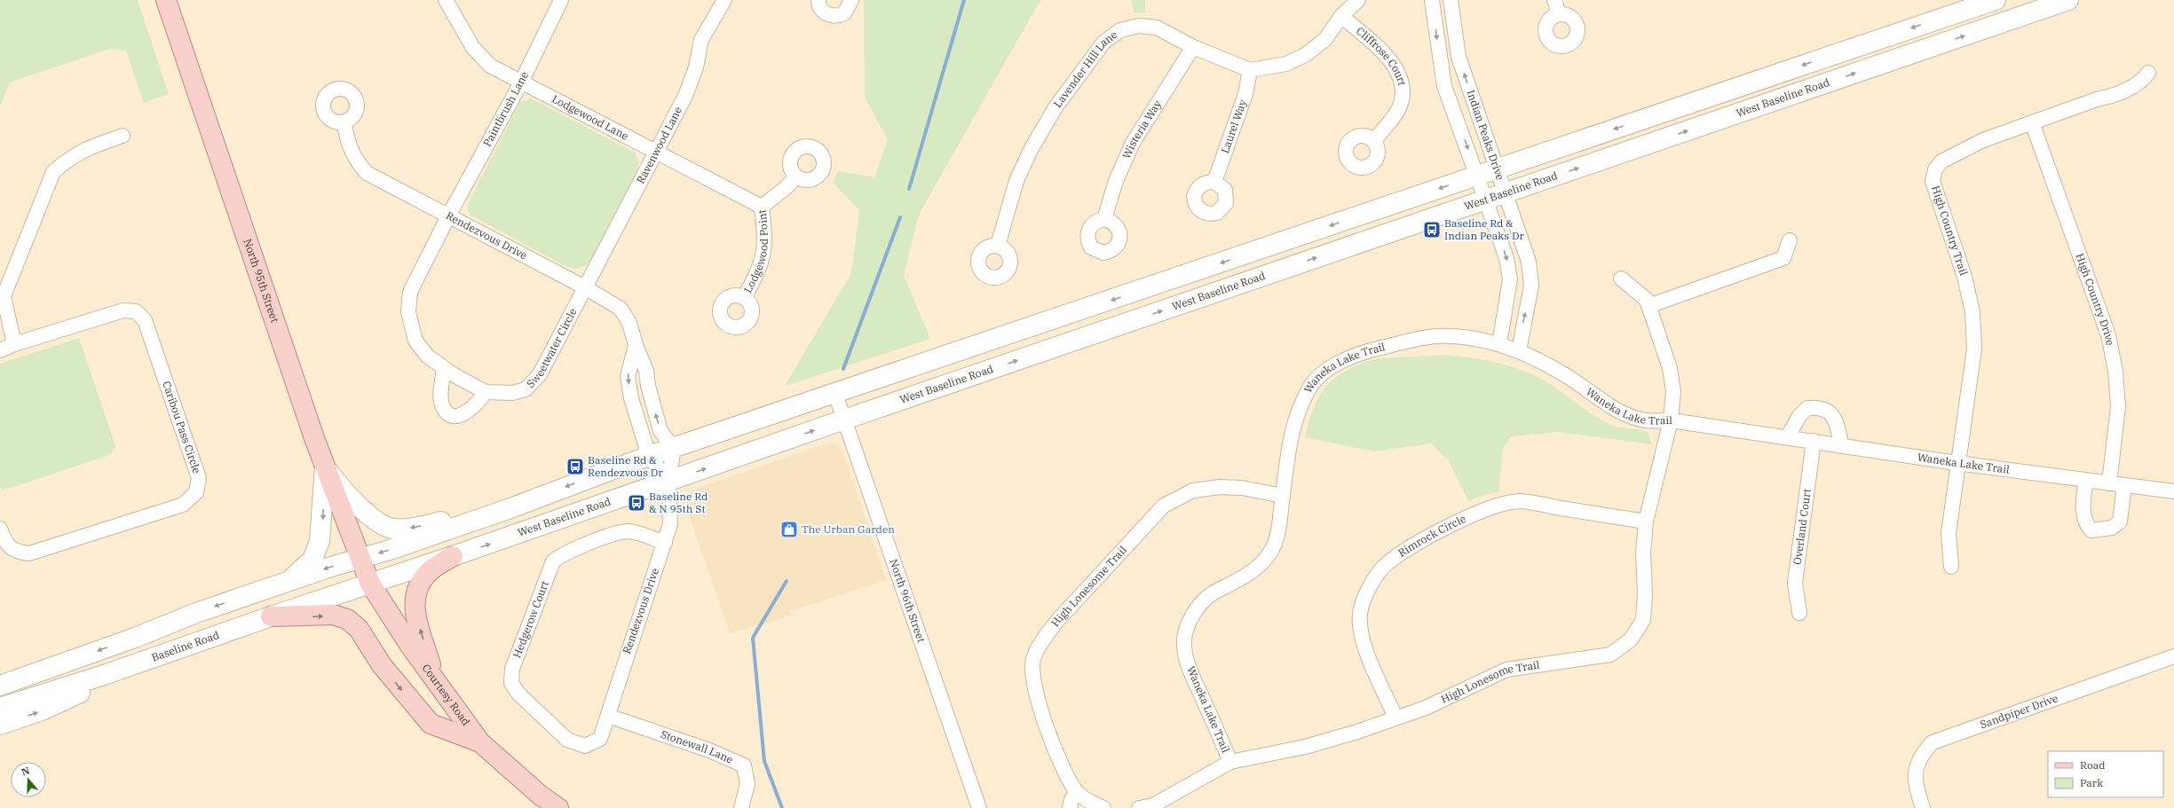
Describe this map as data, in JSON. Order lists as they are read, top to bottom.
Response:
{
  "streets": {
    "main road": [
      "West Baseline Road",
      "North 95th Street",
      "Baseline Road",
      "Courtesy Road"
    ],
    "street": [
      "Cliffrose Court",
      "Lavender Hill Lane",
      "Paintbrush Lane",
      "Lodgewood Lane",
      "Laurel Way",
      "Wisteria Way",
      "Indian Peaks Drive",
      "Ravenwood Lane",
      "High Country Trail",
      "Rendezvous Drive",
      "Lodgewood Point",
      "High Country Drive",
      "Sweetwater Circle",
      "Waneka Lake Trail",
      "Caribou Pass Circle",
      "Overland Court",
      "Rimrock Circle",
      "High Lonesome Trail",
      "North 96th Street",
      "Hedgerow Court",
      "Sandpiper Drive",
      "Stonewall Lane"
    ]
  },
  "crossings": [
    ["Lavender Hill Lane", "Laurel Way"],
    ["Lavender Hill Lane", "Wisteria Way"],
    ["West Baseline Road", "Indian Peaks Drive"],
    ["West Baseline Road", "Rendezvous Drive"],
    ["West Baseline Road", "North 96th Street"],
    ["West Baseline Road", "Baseline Road"],
    ["West Baseline Road", "Courtesy Road"],
    ["Paintbrush Lane", "Lodgewood Lane"],
    ["Paintbrush Lane", "Rendezvous Drive"],
    ["Paintbrush Lane", "Sweetwater Circle"],
    ["Lodgewood Lane", "Ravenwood Lane"],
    ["Lodgewood Lane", "Lodgewood Point"],
    ["Indian Peaks Drive", "Waneka Lake Trail"],
    ["Ravenwood Lane", "Rendezvous Drive"],
    ["Ravenwood Lane", "Sweetwater Circle"],
    ["High Country Trail", "High Country Drive"],
    ["High Country Trail", "Waneka Lake Trail"],
    ["Rendezvous Drive", "Sweetwater Circle"],
    ["Rendezvous Drive", "Hedgerow Court"],
    ["Rendezvous Drive", "Stonewall Lane"],
    ["North 95th Street", "Courtesy Road"],
    ["High Country Drive", "Waneka Lake Trail"],
    ["Waneka Lake Trail", "Overland Court"],
    ["Waneka Lake Trail", "High Lonesome Trail"],
    ["Rimrock Circle", "High Lonesome Trail"],
    ["Baseline Road", "Courtesy Road"]
  ],
  "places": {
    "bus stop": ["Baseline Rd & Indian Peaks Dr", "Baseline Rd & Rendezvous Dr", "Baseline Rd & N 95th St"],
    "shop": ["The Urban Garden"]
  },
  "legend": ["Road", "Park"],
  "north": "top"
}
